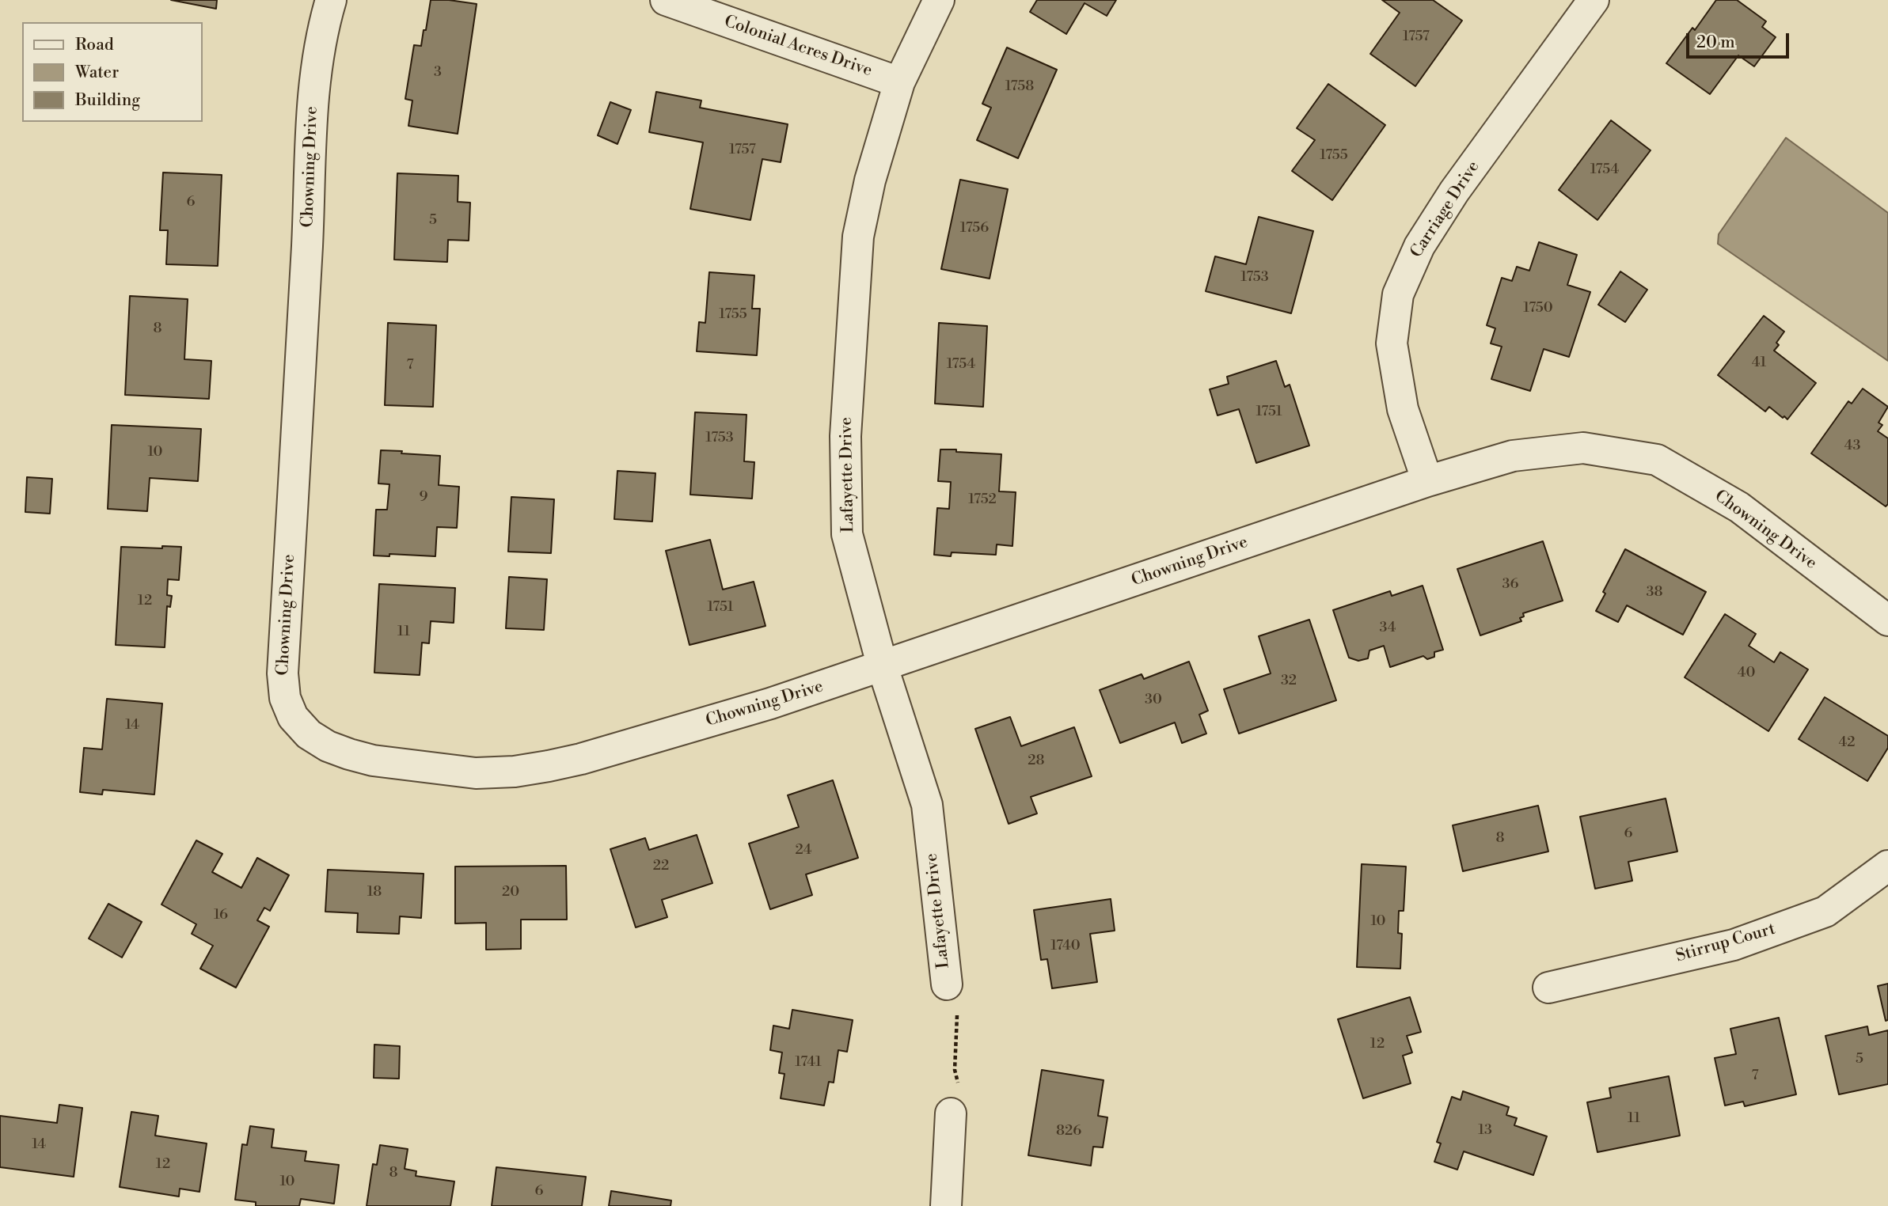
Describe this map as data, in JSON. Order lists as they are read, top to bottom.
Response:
{
  "streets": {
    "street": [
      "Colonial Acres Drive",
      "Chowning Drive",
      "Carriage Drive",
      "Lafayette Drive",
      "Stirrup Court"
    ]
  },
  "crossings": [
    ["Colonial Acres Drive", "Lafayette Drive"],
    ["Chowning Drive", "Carriage Drive"],
    ["Chowning Drive", "Lafayette Drive"]
  ],
  "house_numbers": [
    "1757",
    "3",
    "1758",
    "1757",
    "1755",
    "1754",
    "6",
    "5",
    "1756",
    "1753",
    "1750",
    "1755",
    "8",
    "41",
    "1754",
    "7",
    "1751",
    "1753",
    "43",
    "10",
    "9",
    "1752",
    "36",
    "38",
    "12",
    "1751",
    "34",
    "11",
    "40",
    "32",
    "30",
    "14",
    "42",
    "28",
    "6",
    "8",
    "24",
    "22",
    "18",
    "20",
    "16",
    "10",
    "1740",
    "12",
    "5",
    "1741",
    "7",
    "11",
    "13",
    "826",
    "14",
    "12",
    "8",
    "10",
    "6"
  ],
  "legend": ["Road", "Water", "Building"],
  "scale_bar": "20 m"
}
